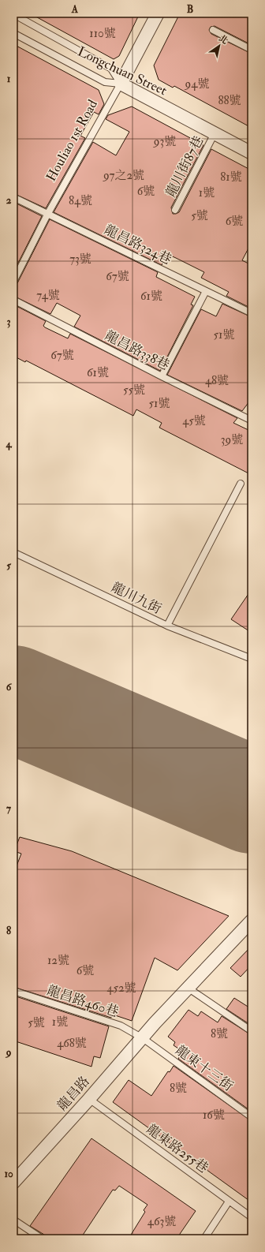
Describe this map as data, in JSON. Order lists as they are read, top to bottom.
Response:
{
  "streets": {
    "street": ["Longchuan Street", "Houliao 1st Road", "龍昌路"],
    "lane": [
      "龍川街87巷",
      "龍昌路324巷",
      "龍昌路338巷",
      "龍川九街",
      "龍昌路460巷",
      "龍東十三街",
      "龍東路255巷"
    ]
  },
  "crossings": [
    ["Longchuan Street", "Houliao 1st Road"],
    ["Longchuan Street", "龍川街87巷"],
    ["Houliao 1st Road", "龍昌路324巷"],
    ["龍昌路460巷", "龍東十三街"],
    ["龍昌路460巷", "龍昌路"],
    ["龍東十三街", "龍昌路"],
    ["龍昌路", "龍東路255巷"]
  ],
  "house_numbers": [
    "110號",
    "94號",
    "88號",
    "93號",
    "97之2號",
    "81號",
    "6號",
    "1號",
    "84號",
    "5號",
    "6號",
    "73號",
    "67號",
    "74號",
    "61號",
    "51號",
    "67號",
    "61號",
    "48號",
    "55號",
    "51號",
    "45號",
    "39號",
    "12號",
    "6號",
    "452號",
    "1號",
    "5號",
    "8號",
    "468號",
    "8號",
    "16號",
    "463號"
  ],
  "north": "top right",
  "grid": {
    "columns": ["A", "B"],
    "rows": [
      "1",
      "2",
      "3",
      "4",
      "5",
      "6",
      "7",
      "8",
      "9",
      "10"
    ]
  }
}
